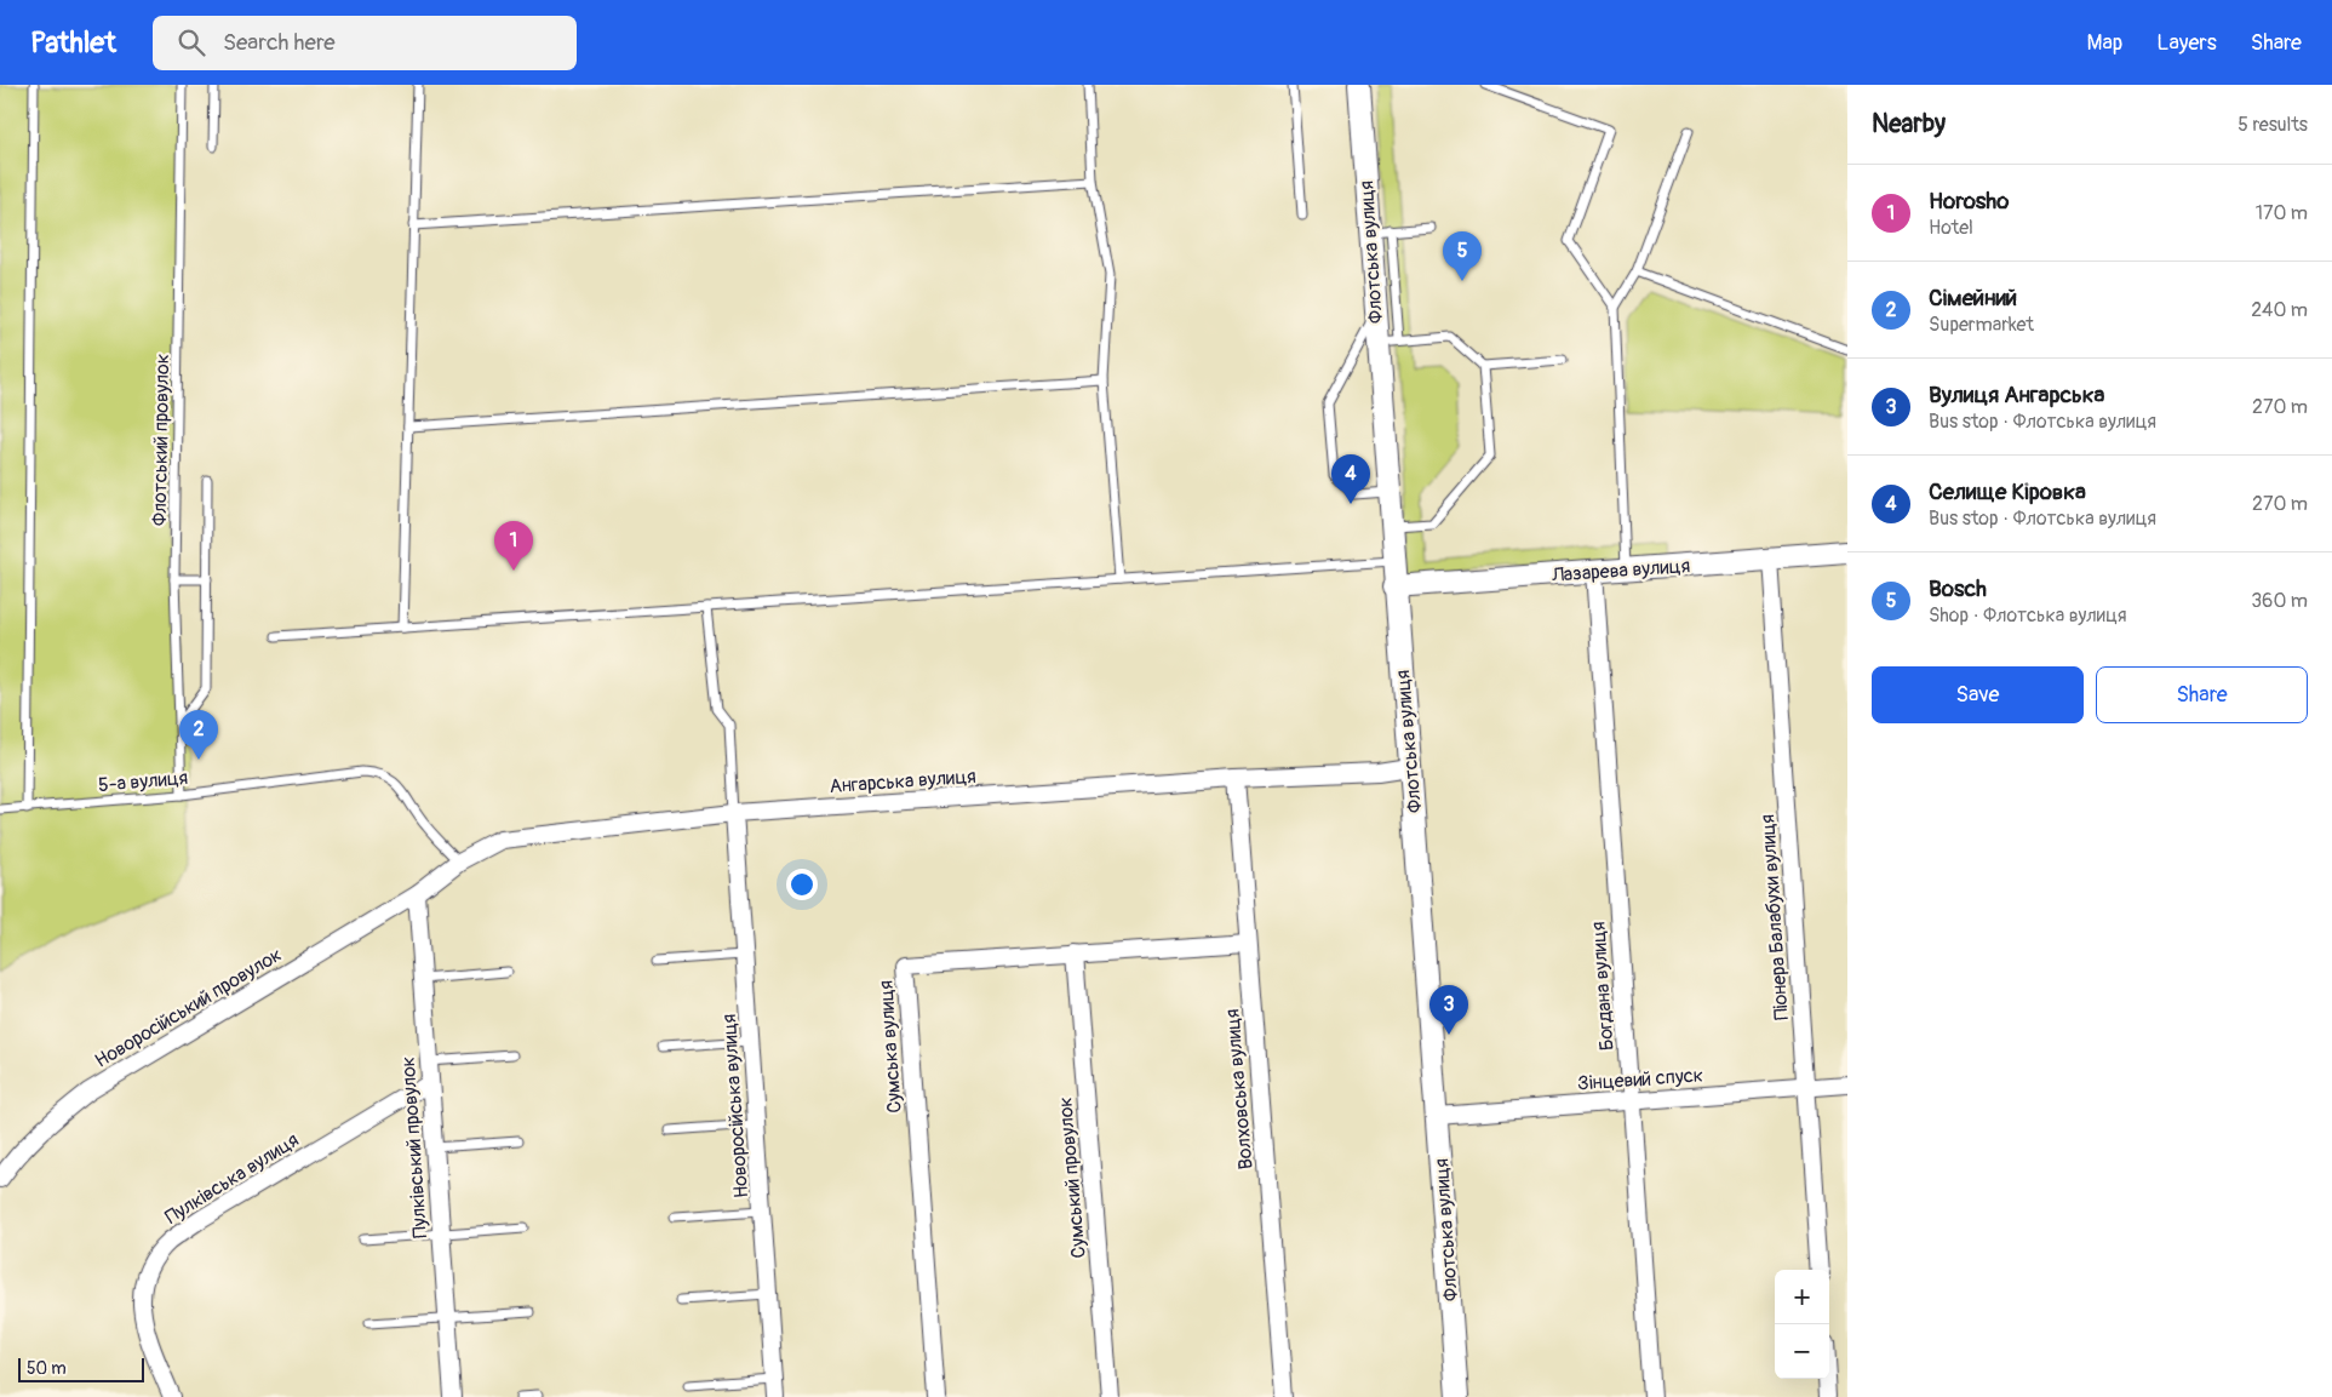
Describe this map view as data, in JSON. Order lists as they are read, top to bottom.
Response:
{
  "streets": {
    "street": [
      "Флотська вулиця",
      "Лазарева вулиця",
      "Ангарська вулиця",
      "Піонера Балабухи вулиця",
      "Богдана вулиця",
      "Новоросійський провулок",
      "Сумська вулиця",
      "Зінцевий спуск",
      "Волховська вулиця",
      "Новоросійська вулиця",
      "Пулківський провулок",
      "Пулківська вулиця",
      "Сумський провулок"
    ],
    "lane": ["Флотський провулок", "5-а вулиця"]
  },
  "crossings": [
    ["Флотська вулиця", "Лазарева вулиця"],
    ["Флотська вулиця", "Ангарська вулиця"],
    ["Флотська вулиця", "Зінцевий спуск"],
    ["Флотський провулок", "5-а вулиця"],
    ["Лазарева вулиця", "Піонера Балабухи вулиця"],
    ["Лазарева вулиця", "Богдана вулиця"],
    ["5-а вулиця", "Ангарська вулиця"],
    ["Ангарська вулиця", "Новоросійський провулок"],
    ["Ангарська вулиця", "Волховська вулиця"],
    ["Ангарська вулиця", "Новоросійська вулиця"],
    ["Ангарська вулиця", "Пулківський провулок"],
    ["Піонера Балабухи вулиця", "Зінцевий спуск"],
    ["Богдана вулиця", "Зінцевий спуск"],
    ["Новоросійський провулок", "Пулківський провулок"],
    ["Сумська вулиця", "Волховська вулиця"],
    ["Сумська вулиця", "Сумський провулок"],
    ["Пулківський провулок", "Пулківська вулиця"]
  ],
  "scale_bar": "50 m",
  "page": {
    "header": "Pathlet",
    "search": "Search here",
    "nav": ["Map", "Layers", "Share"],
    "heading": ["Nearby", "5 results"],
    "list": [
      {
        "mark": "1",
        "name": "Horosho",
        "note": "Hotel",
        "value": "170 m"
      },
      {
        "mark": "2",
        "name": "Сімейний",
        "note": "Supermarket",
        "value": "240 m"
      },
      {
        "mark": "3",
        "name": "Вулиця Ангарська",
        "note": "Bus stop · Флотська вулиця",
        "value": "270 m"
      },
      {
        "mark": "4",
        "name": "Селище Кіровка",
        "note": "Bus stop · Флотська вулиця",
        "value": "270 m"
      },
      {
        "mark": "5",
        "name": "Bosch",
        "note": "Shop · Флотська вулиця",
        "value": "360 m"
      }
    ],
    "pins": [
      "5",
      "4",
      "1",
      "2",
      "3"
    ],
    "buttons": ["Save", "Share"],
    "map_buttons": ["+", "−"],
    "scale": "50 m"
  }
}
